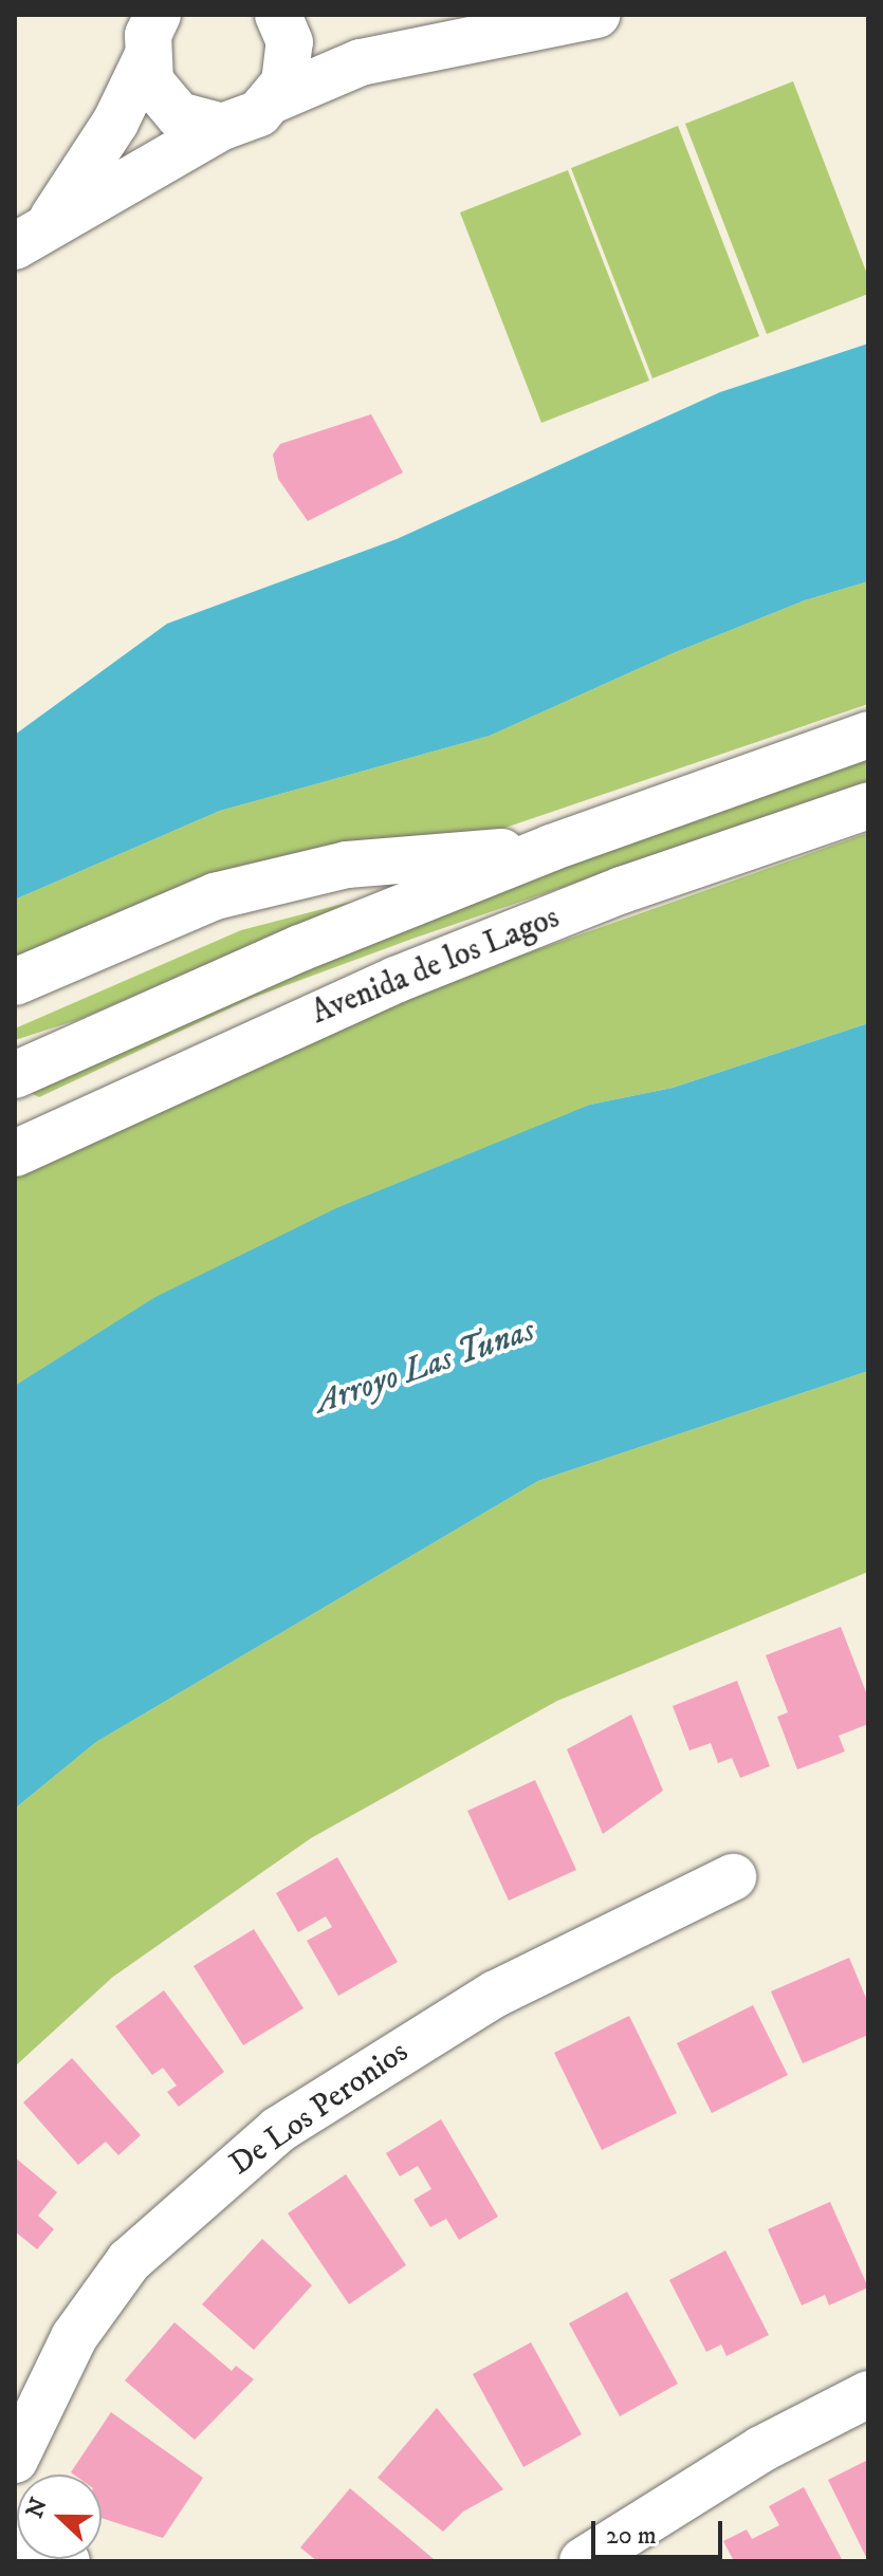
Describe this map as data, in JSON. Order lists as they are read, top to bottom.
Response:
{
  "streets": {
    "street": ["Avenida de los Lagos", "De Los Peronios"]
  },
  "water": ["Arroyo Las Tunas"],
  "scale_bar": "20 m",
  "north": "left"
}
